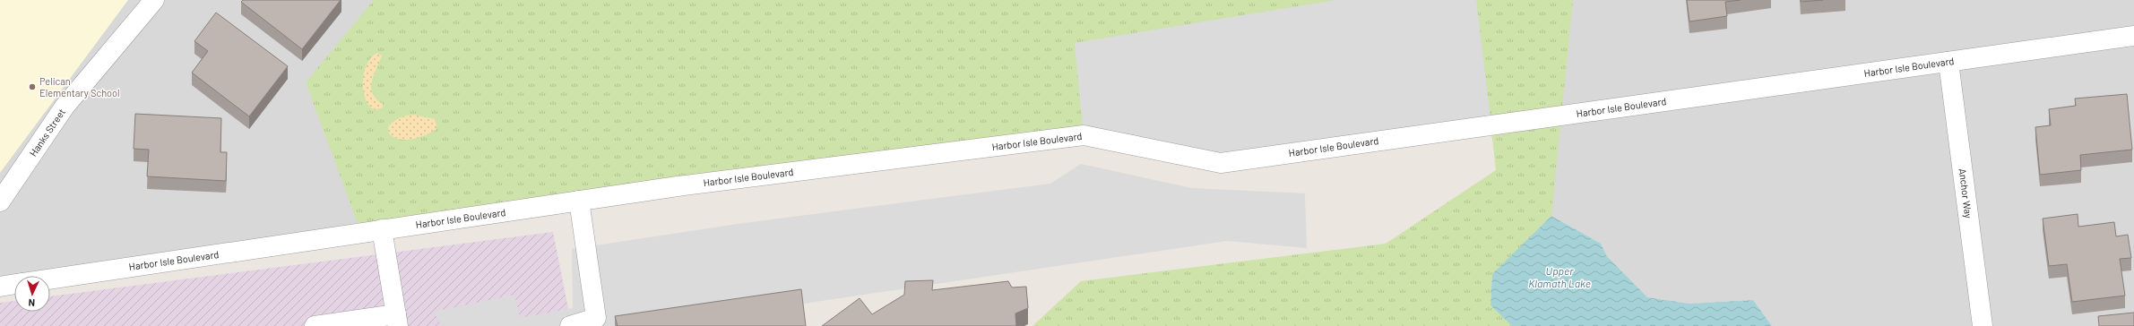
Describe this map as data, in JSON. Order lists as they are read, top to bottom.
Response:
{
  "streets": {
    "street": ["Harbor Isle Boulevard", "Hanks Street", "Anchor Way"]
  },
  "crossings": [
    ["Harbor Isle Boulevard", "Anchor Way"]
  ],
  "water": ["Upper Klamath Lake"],
  "places": ["Pelican Elementary School"],
  "north": "bottom"
}
